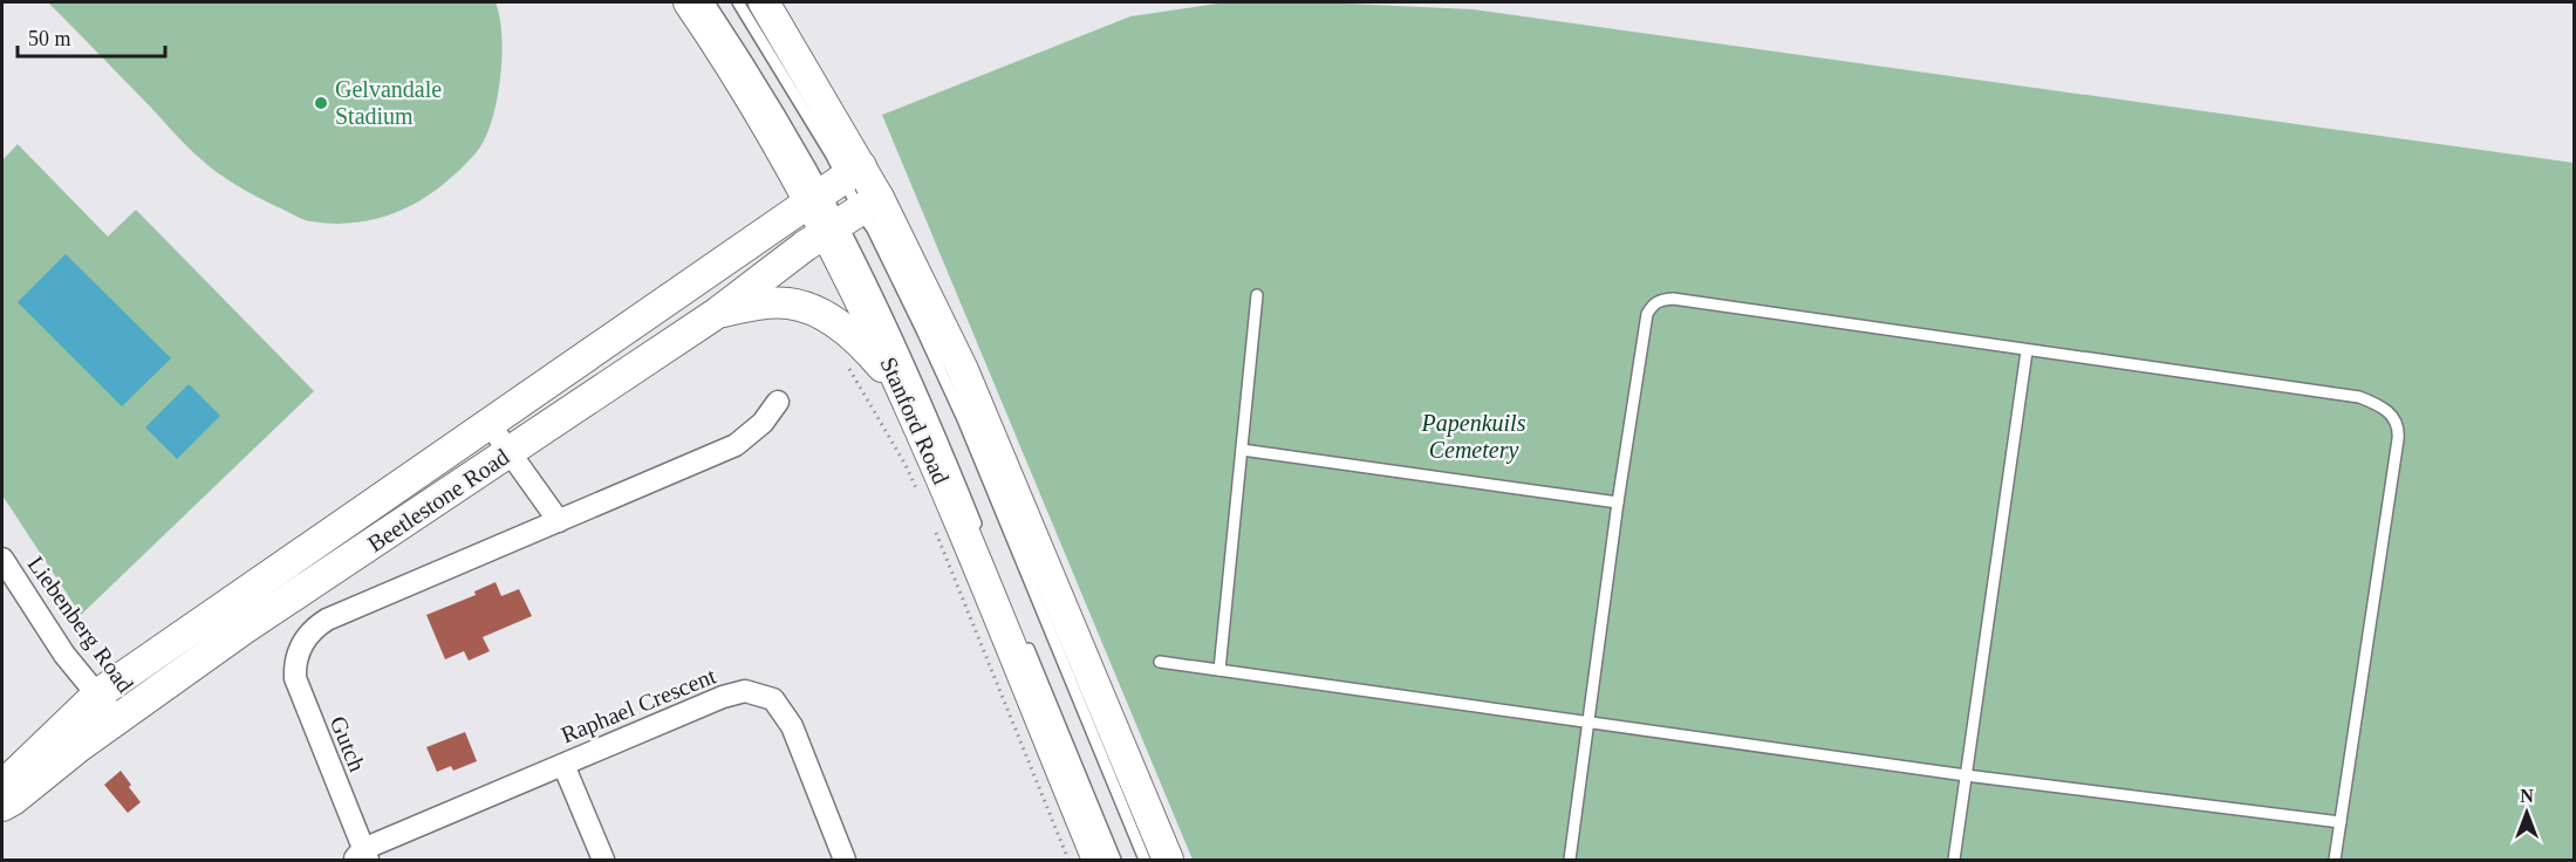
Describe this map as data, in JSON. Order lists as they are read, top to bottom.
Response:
{
  "streets": {
    "main road": ["Stanford Road", "Beetlestone Road"],
    "street": ["Liebenberg Road", "Raphael Crescent", "Gutch"]
  },
  "crossings": [
    ["Stanford Road", "Beetlestone Road"],
    ["Beetlestone Road", "Liebenberg Road"],
    ["Raphael Crescent", "Gutch"]
  ],
  "parks": ["Papenkuils Cemetery"],
  "places": ["Gelvandale Stadium"],
  "scale_bar": "50 m",
  "north": "top"
}
